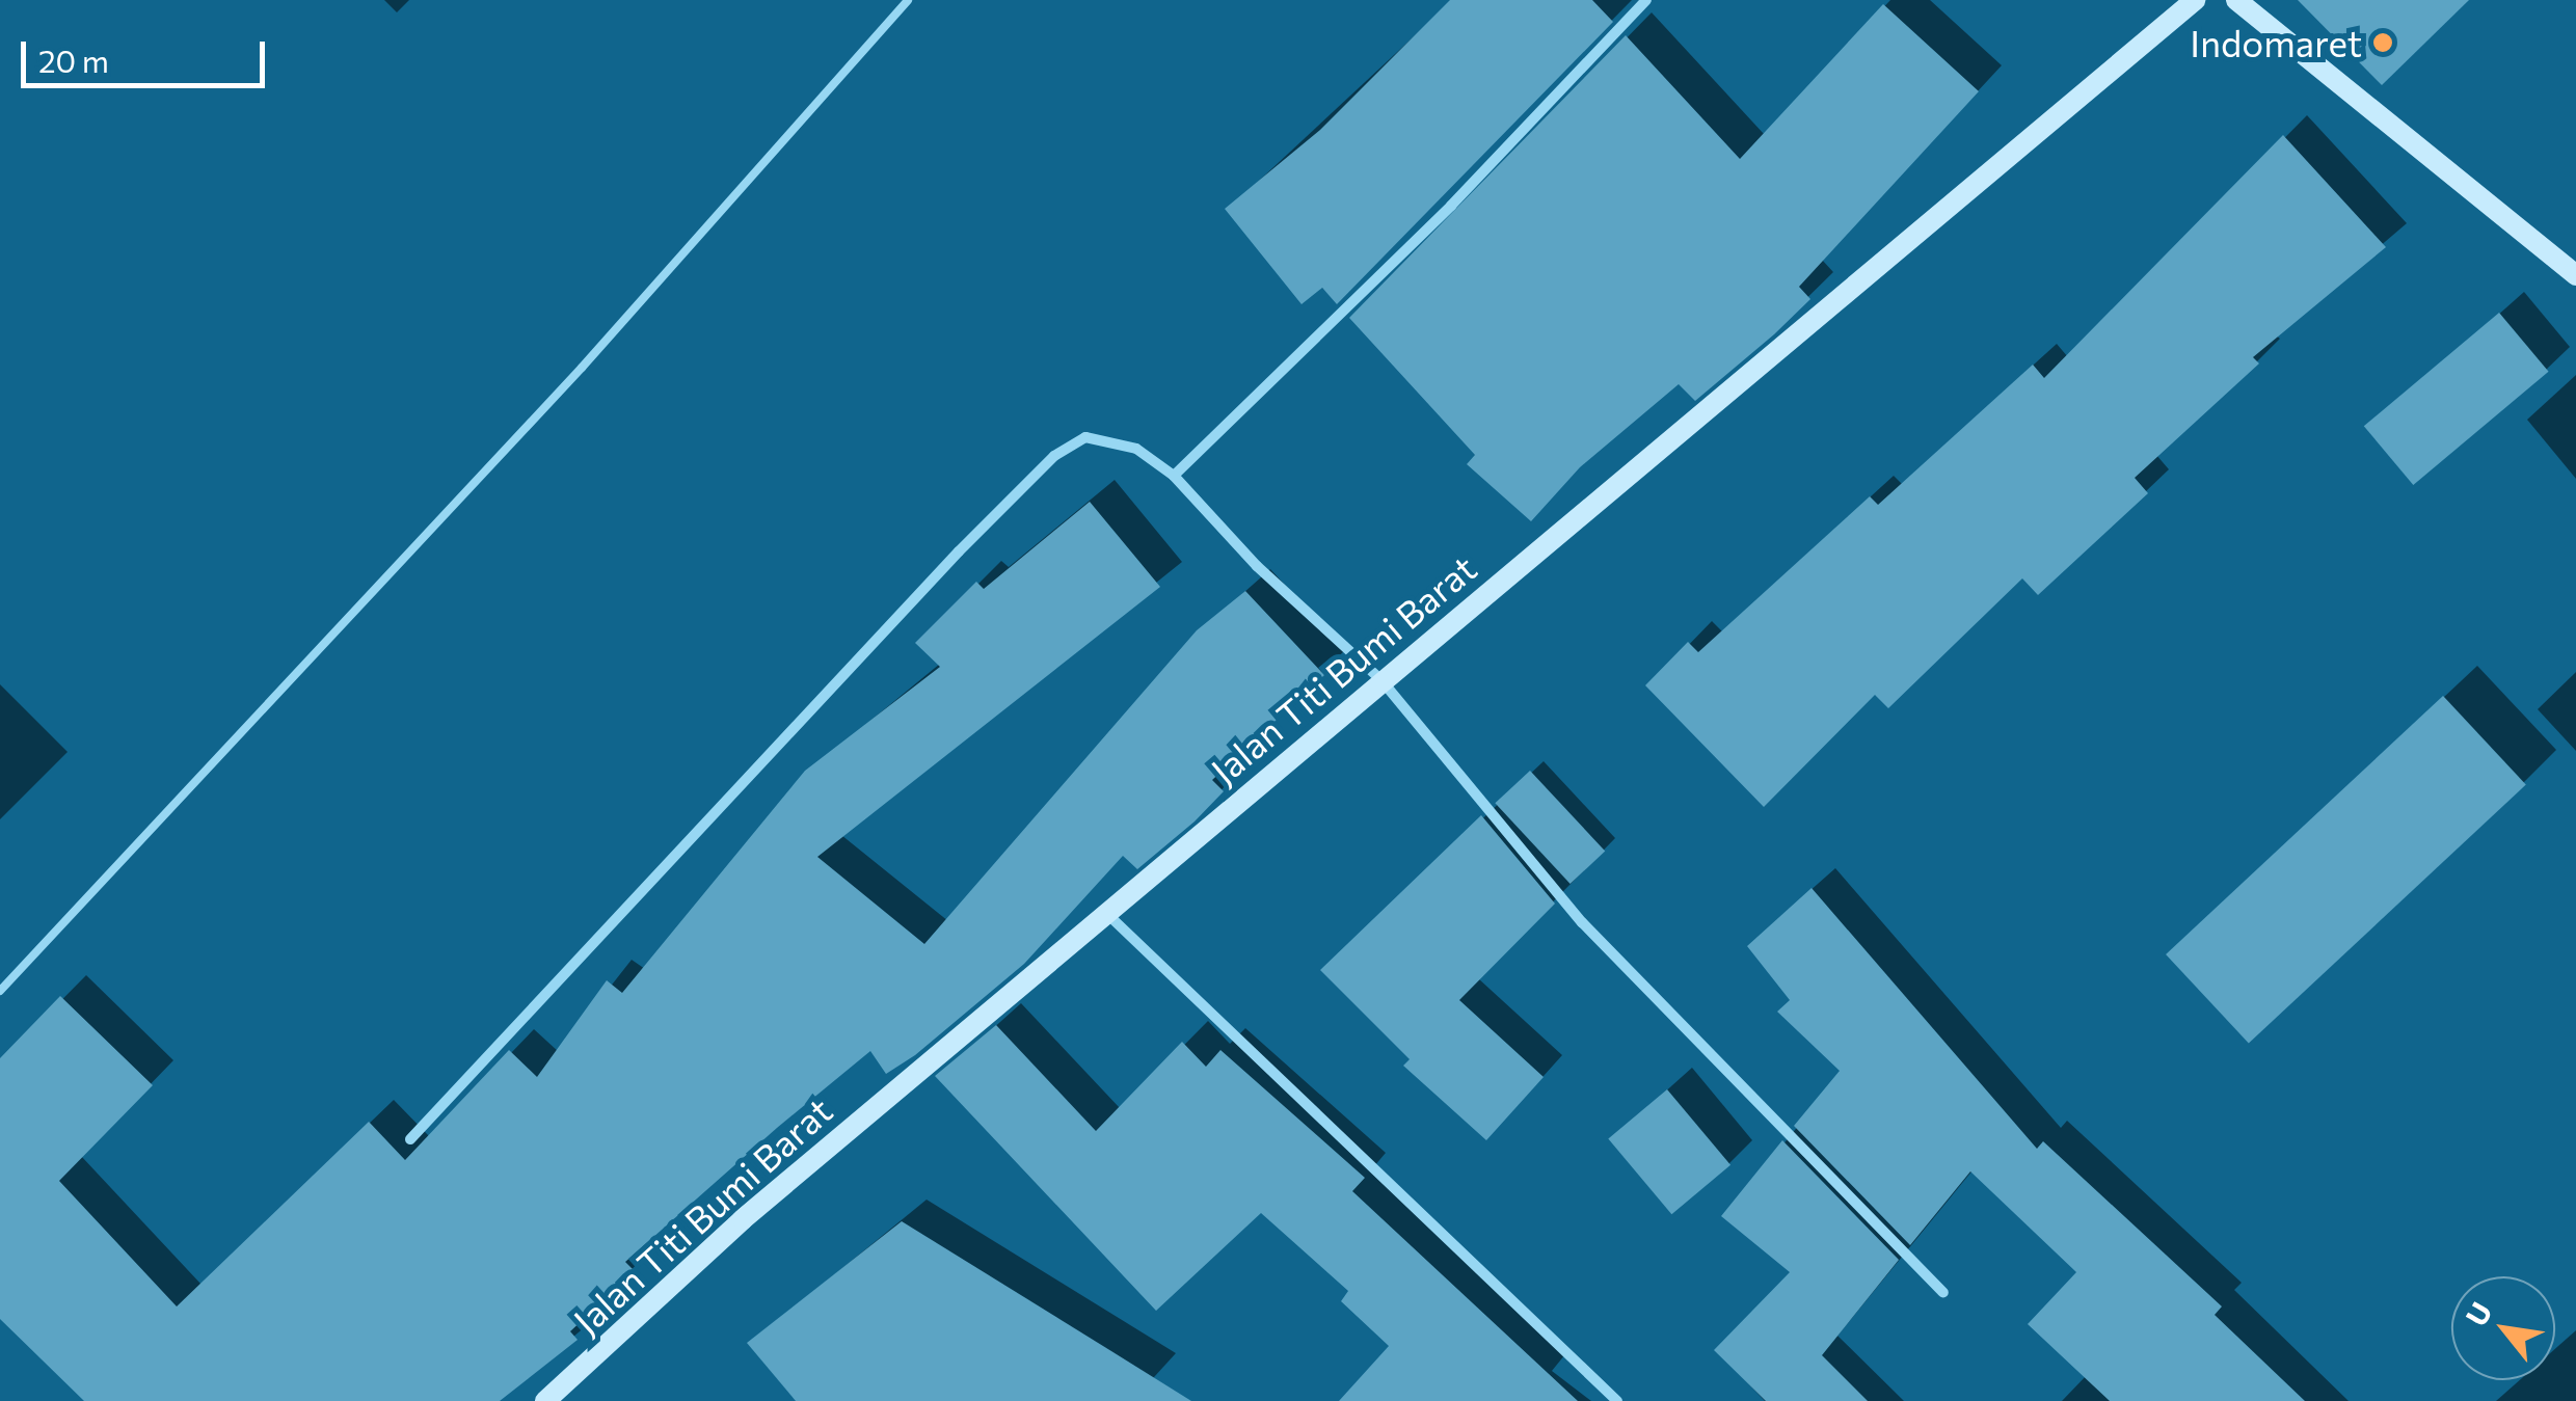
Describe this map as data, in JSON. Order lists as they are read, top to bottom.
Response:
{
  "streets": {
    "street": ["Jalan Titi Bumi Barat"]
  },
  "places": ["Indomaret"],
  "scale_bar": "20 m",
  "north": "top left"
}
